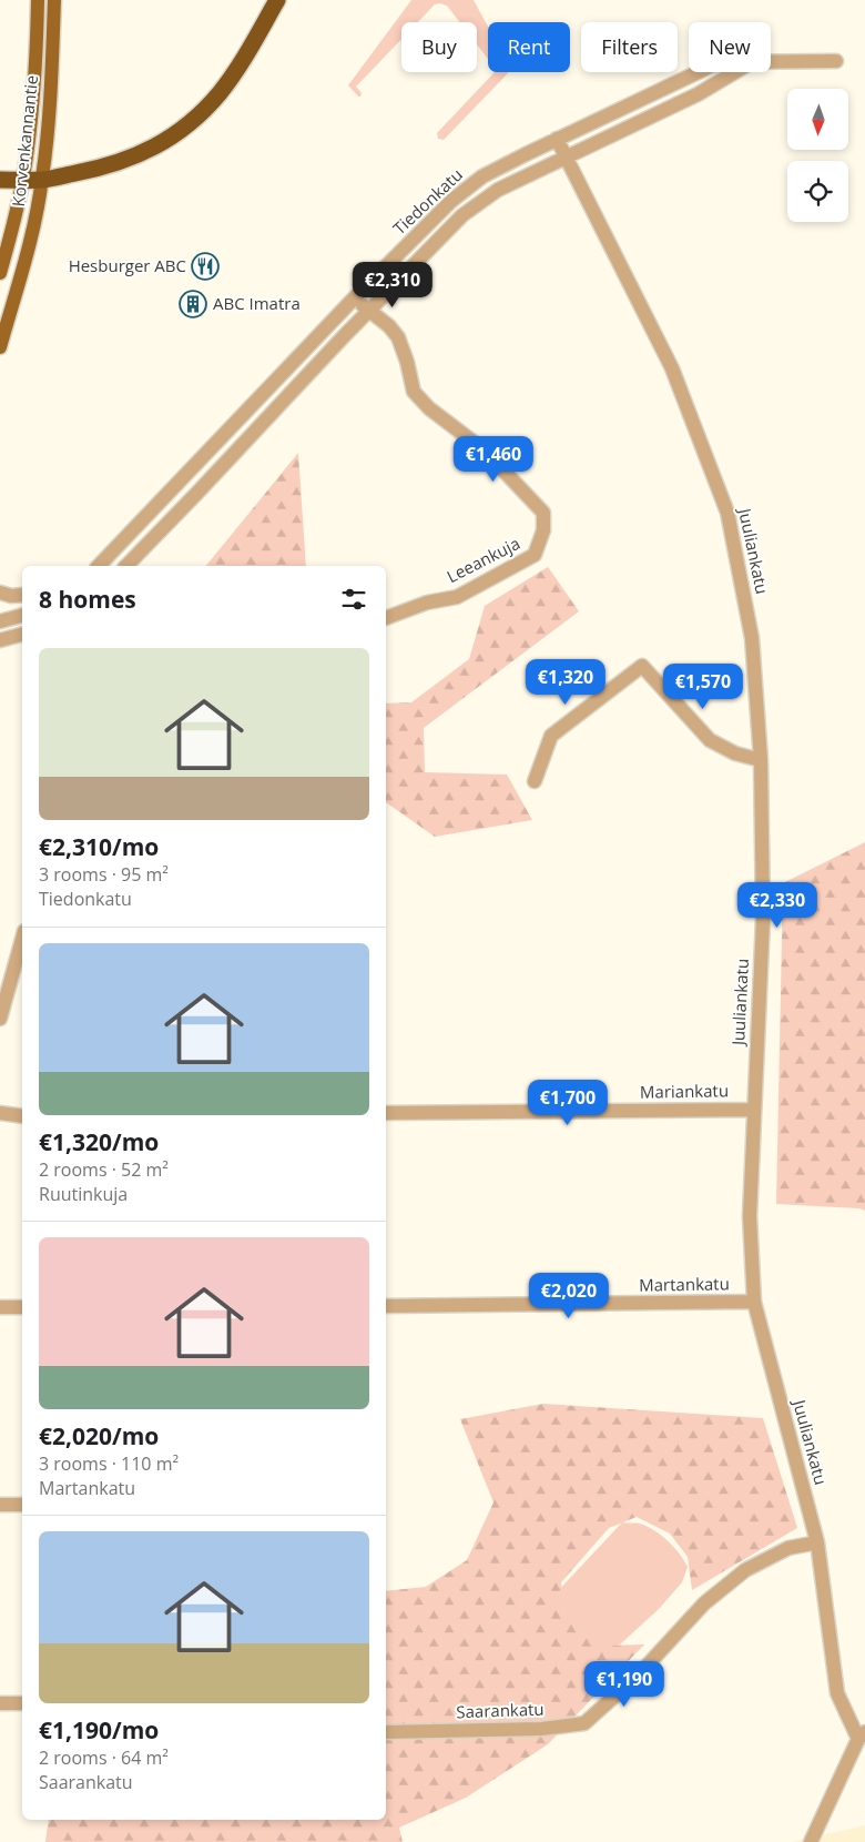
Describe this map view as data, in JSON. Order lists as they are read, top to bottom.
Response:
{
  "streets": {
    "main road": ["Korvenkannantie"],
    "street": [
      "Tiedonkatu",
      "Juuliankatu",
      "Leeankuja",
      "Mariankatu",
      "Martankatu",
      "Saarankatu"
    ]
  },
  "crossings": [
    ["Tiedonkatu", "Juuliankatu"],
    ["Tiedonkatu", "Leeankuja"],
    ["Juuliankatu", "Mariankatu"],
    ["Juuliankatu", "Martankatu"],
    ["Juuliankatu", "Saarankatu"]
  ],
  "places": {
    "restaurant": ["Hesburger ABC"],
    "building": ["ABC Imatra"]
  },
  "north": "bottom",
  "page": {
    "chip": [
      "Buy",
      "Rent",
      "Filters",
      "New"
    ],
    "price": [
      "€2,310",
      "€1,460",
      "€1,320",
      "€1,570",
      "€2,330",
      "€1,700",
      "€2,020",
      "€1,190"
    ],
    "heading": "8 homes",
    "list": [
      {
        "name": "€2,310/mo",
        "note": "3 rooms · 95 m² · Tiedonkatu"
      },
      {
        "name": "€1,320/mo",
        "note": "2 rooms · 52 m² · Ruutinkuja"
      },
      {
        "name": "€2,020/mo",
        "note": "3 rooms · 110 m² · Martankatu"
      },
      {
        "name": "€1,190/mo",
        "note": "2 rooms · 64 m² · Saarankatu"
      }
    ]
  }
}
